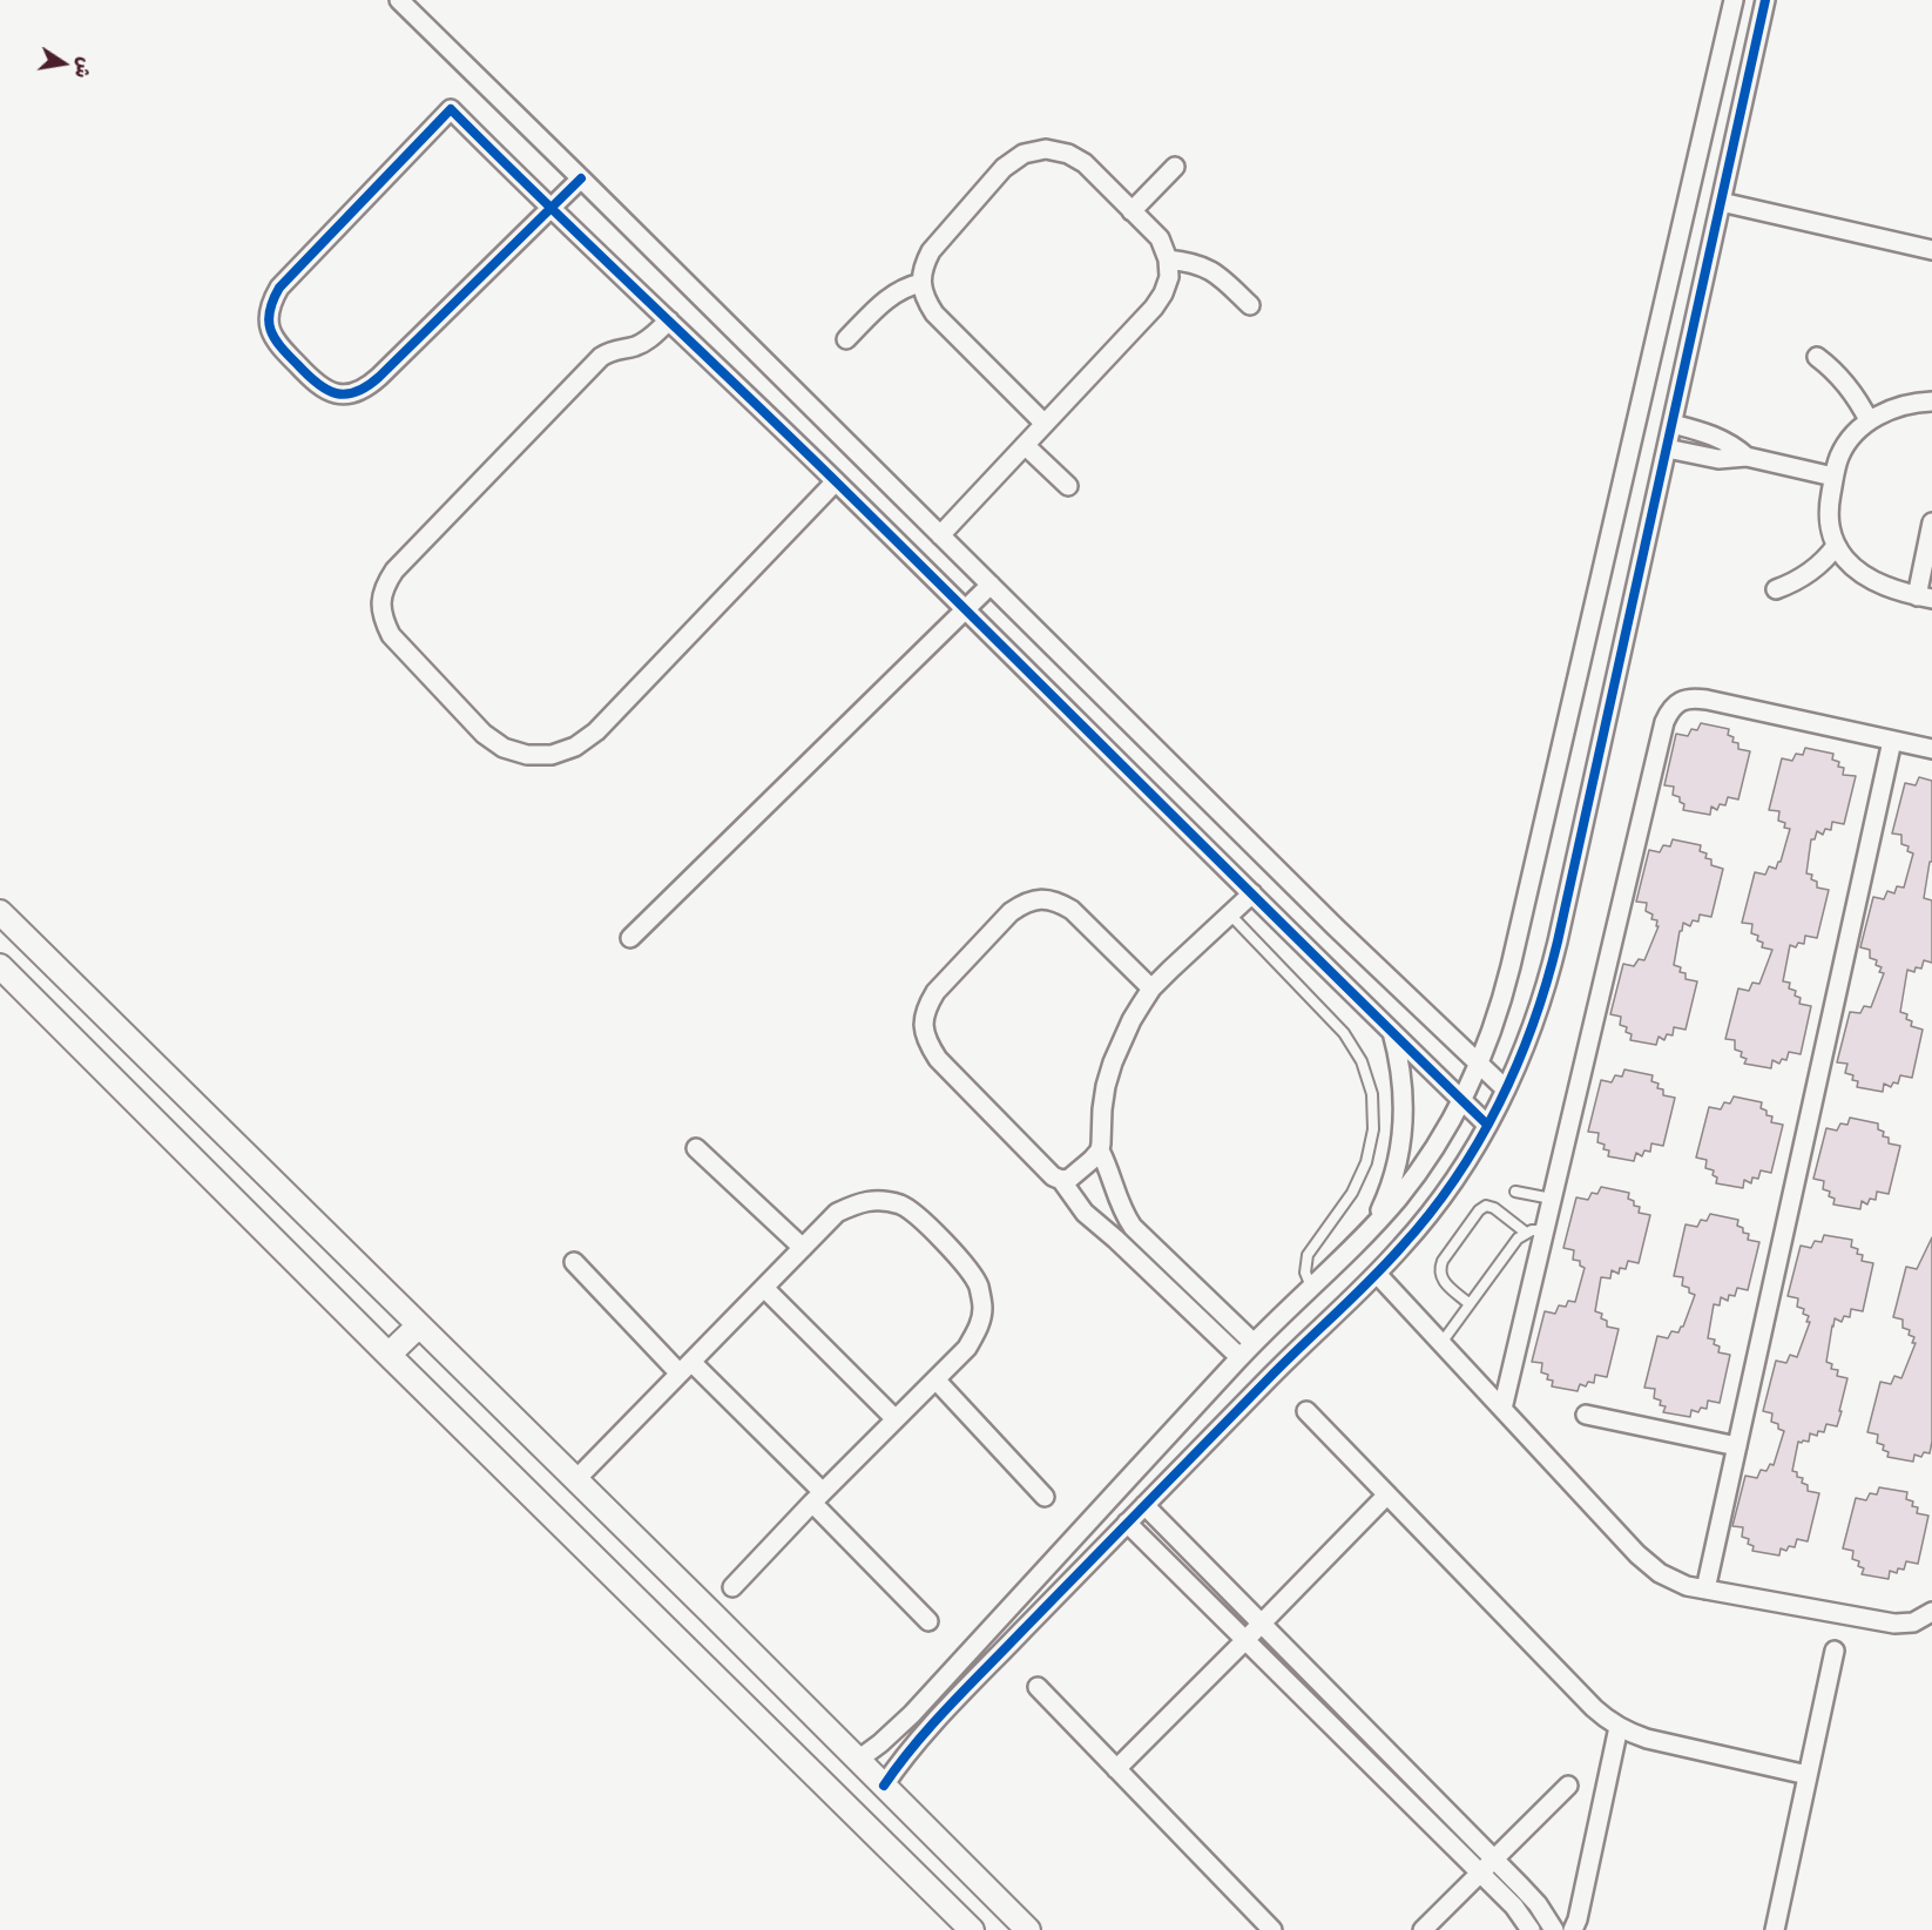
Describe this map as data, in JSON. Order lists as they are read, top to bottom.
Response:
{
  "north": "right"
}
